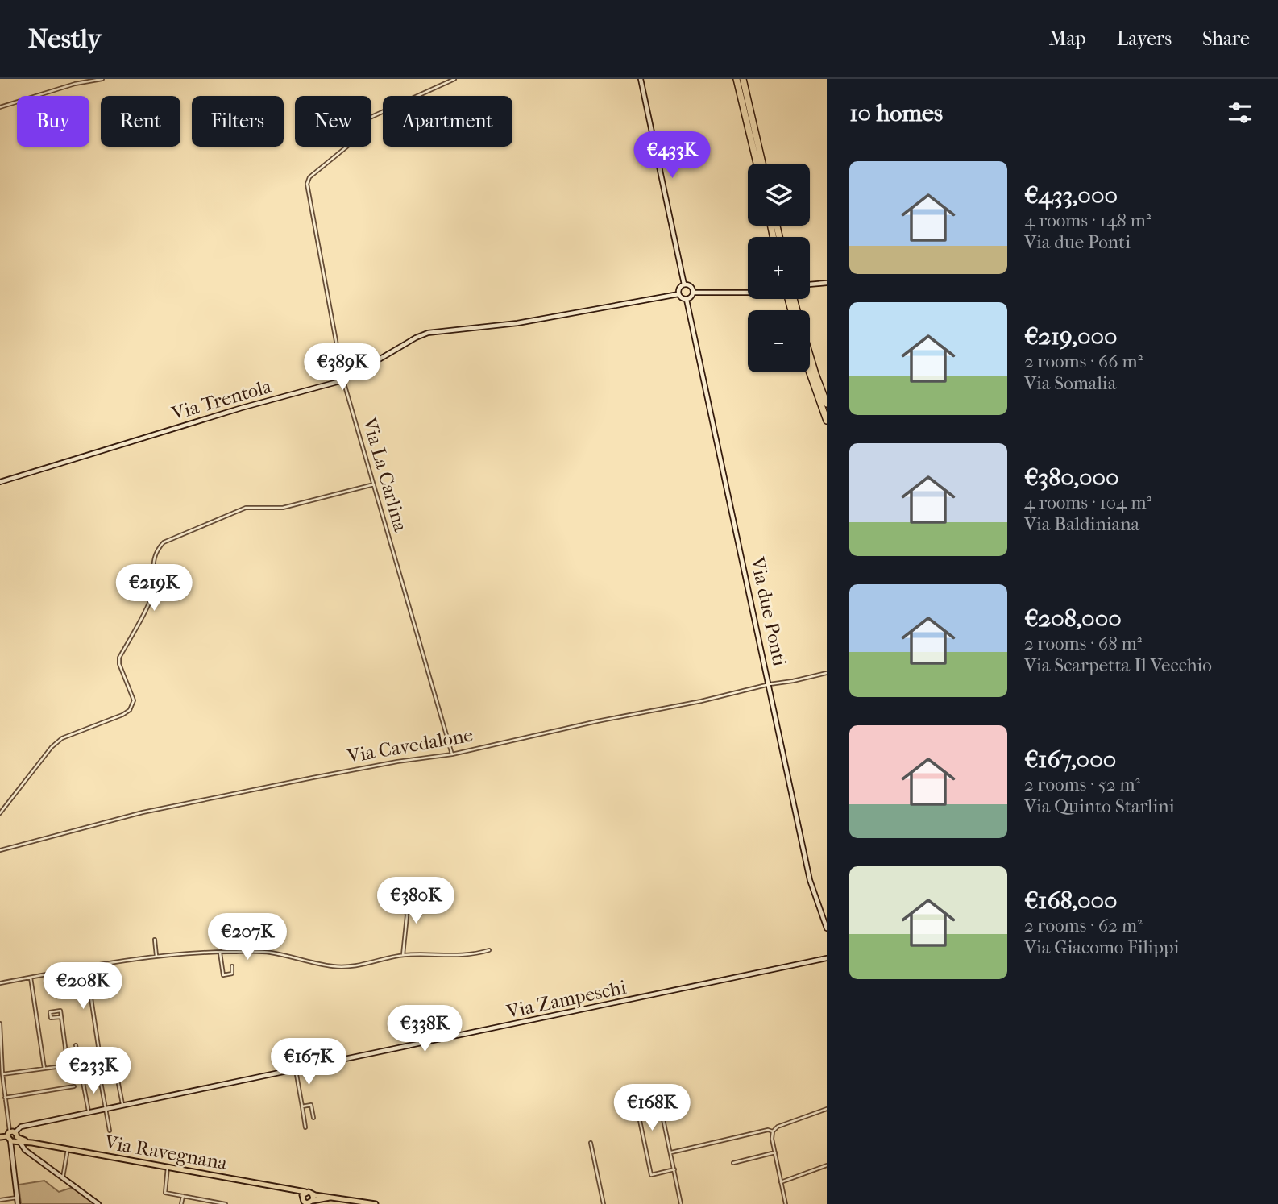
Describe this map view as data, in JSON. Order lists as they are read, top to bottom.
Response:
{
  "streets": {
    "main road": ["Via Ravegnana"],
    "street": [
      "Via Trentola",
      "Via La Carlina",
      "Via due Ponti",
      "Via Cavedalone",
      "Via Zampeschi"
    ]
  },
  "crossings": [
    ["Via Trentola", "Via La Carlina"],
    ["Via Trentola", "Via due Ponti"],
    ["Via La Carlina", "Via Cavedalone"],
    ["Via due Ponti", "Via Cavedalone"],
    ["Via Zampeschi", "Via Ravegnana"]
  ],
  "page": {
    "header": "Nestly",
    "nav": ["Map", "Layers", "Share"],
    "heading": "10 homes",
    "chip": [
      "Buy",
      "Rent",
      "Filters",
      "New",
      "Apartment"
    ],
    "price": [
      "€433K",
      "€389K",
      "€219K",
      "€380K",
      "€207K",
      "€208K",
      "€338K",
      "€167K",
      "€233K",
      "€168K"
    ],
    "list": [
      {
        "name": "€433,000",
        "note": "4 rooms · 148 m² · Via due Ponti"
      },
      {
        "name": "€219,000",
        "note": "2 rooms · 66 m² · Via Somalia"
      },
      {
        "name": "€380,000",
        "note": "4 rooms · 104 m² · Via Baldiniana"
      },
      {
        "name": "€208,000",
        "note": "2 rooms · 68 m² · Via Scarpetta Il Vecchio"
      },
      {
        "name": "€167,000",
        "note": "2 rooms · 52 m² · Via Quinto Starlini"
      },
      {
        "name": "€168,000",
        "note": "2 rooms · 62 m² · Via Giacomo Filippi"
      }
    ],
    "map_buttons": ["+", "−"]
  }
}
